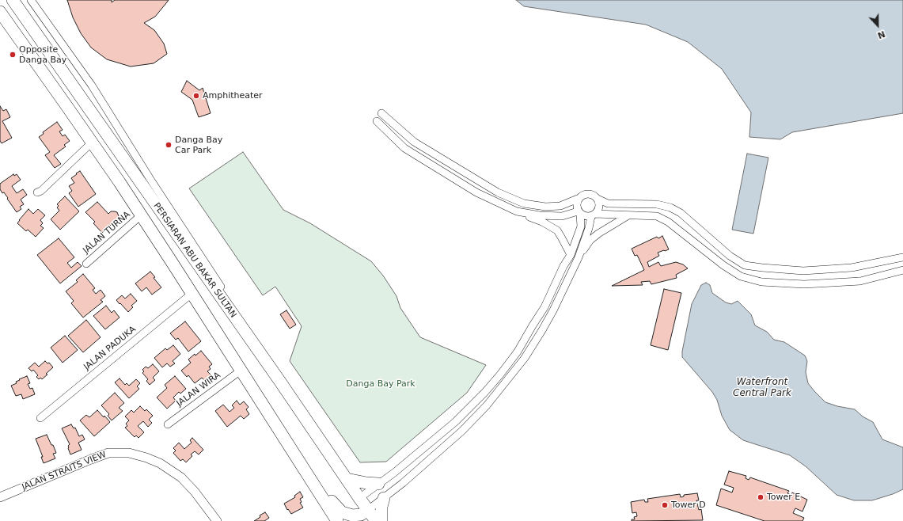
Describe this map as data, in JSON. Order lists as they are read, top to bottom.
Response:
{
  "streets": {
    "highway": ["PERSIARAN ABU BAKAR SULTAN"],
    "street": [
      "JALAN TURNA",
      "JALAN PADUKA",
      "JALAN WIRA",
      "JALAN STRAITS VIEW"
    ]
  },
  "water": ["Waterfront Central Park"],
  "parks": ["Danga Bay Park"],
  "places": [
    "Opposite Danga Bay",
    "Amphitheater",
    "Danga Bay Car Park",
    "Tower E",
    "Tower D"
  ],
  "north": "bottom"
}
